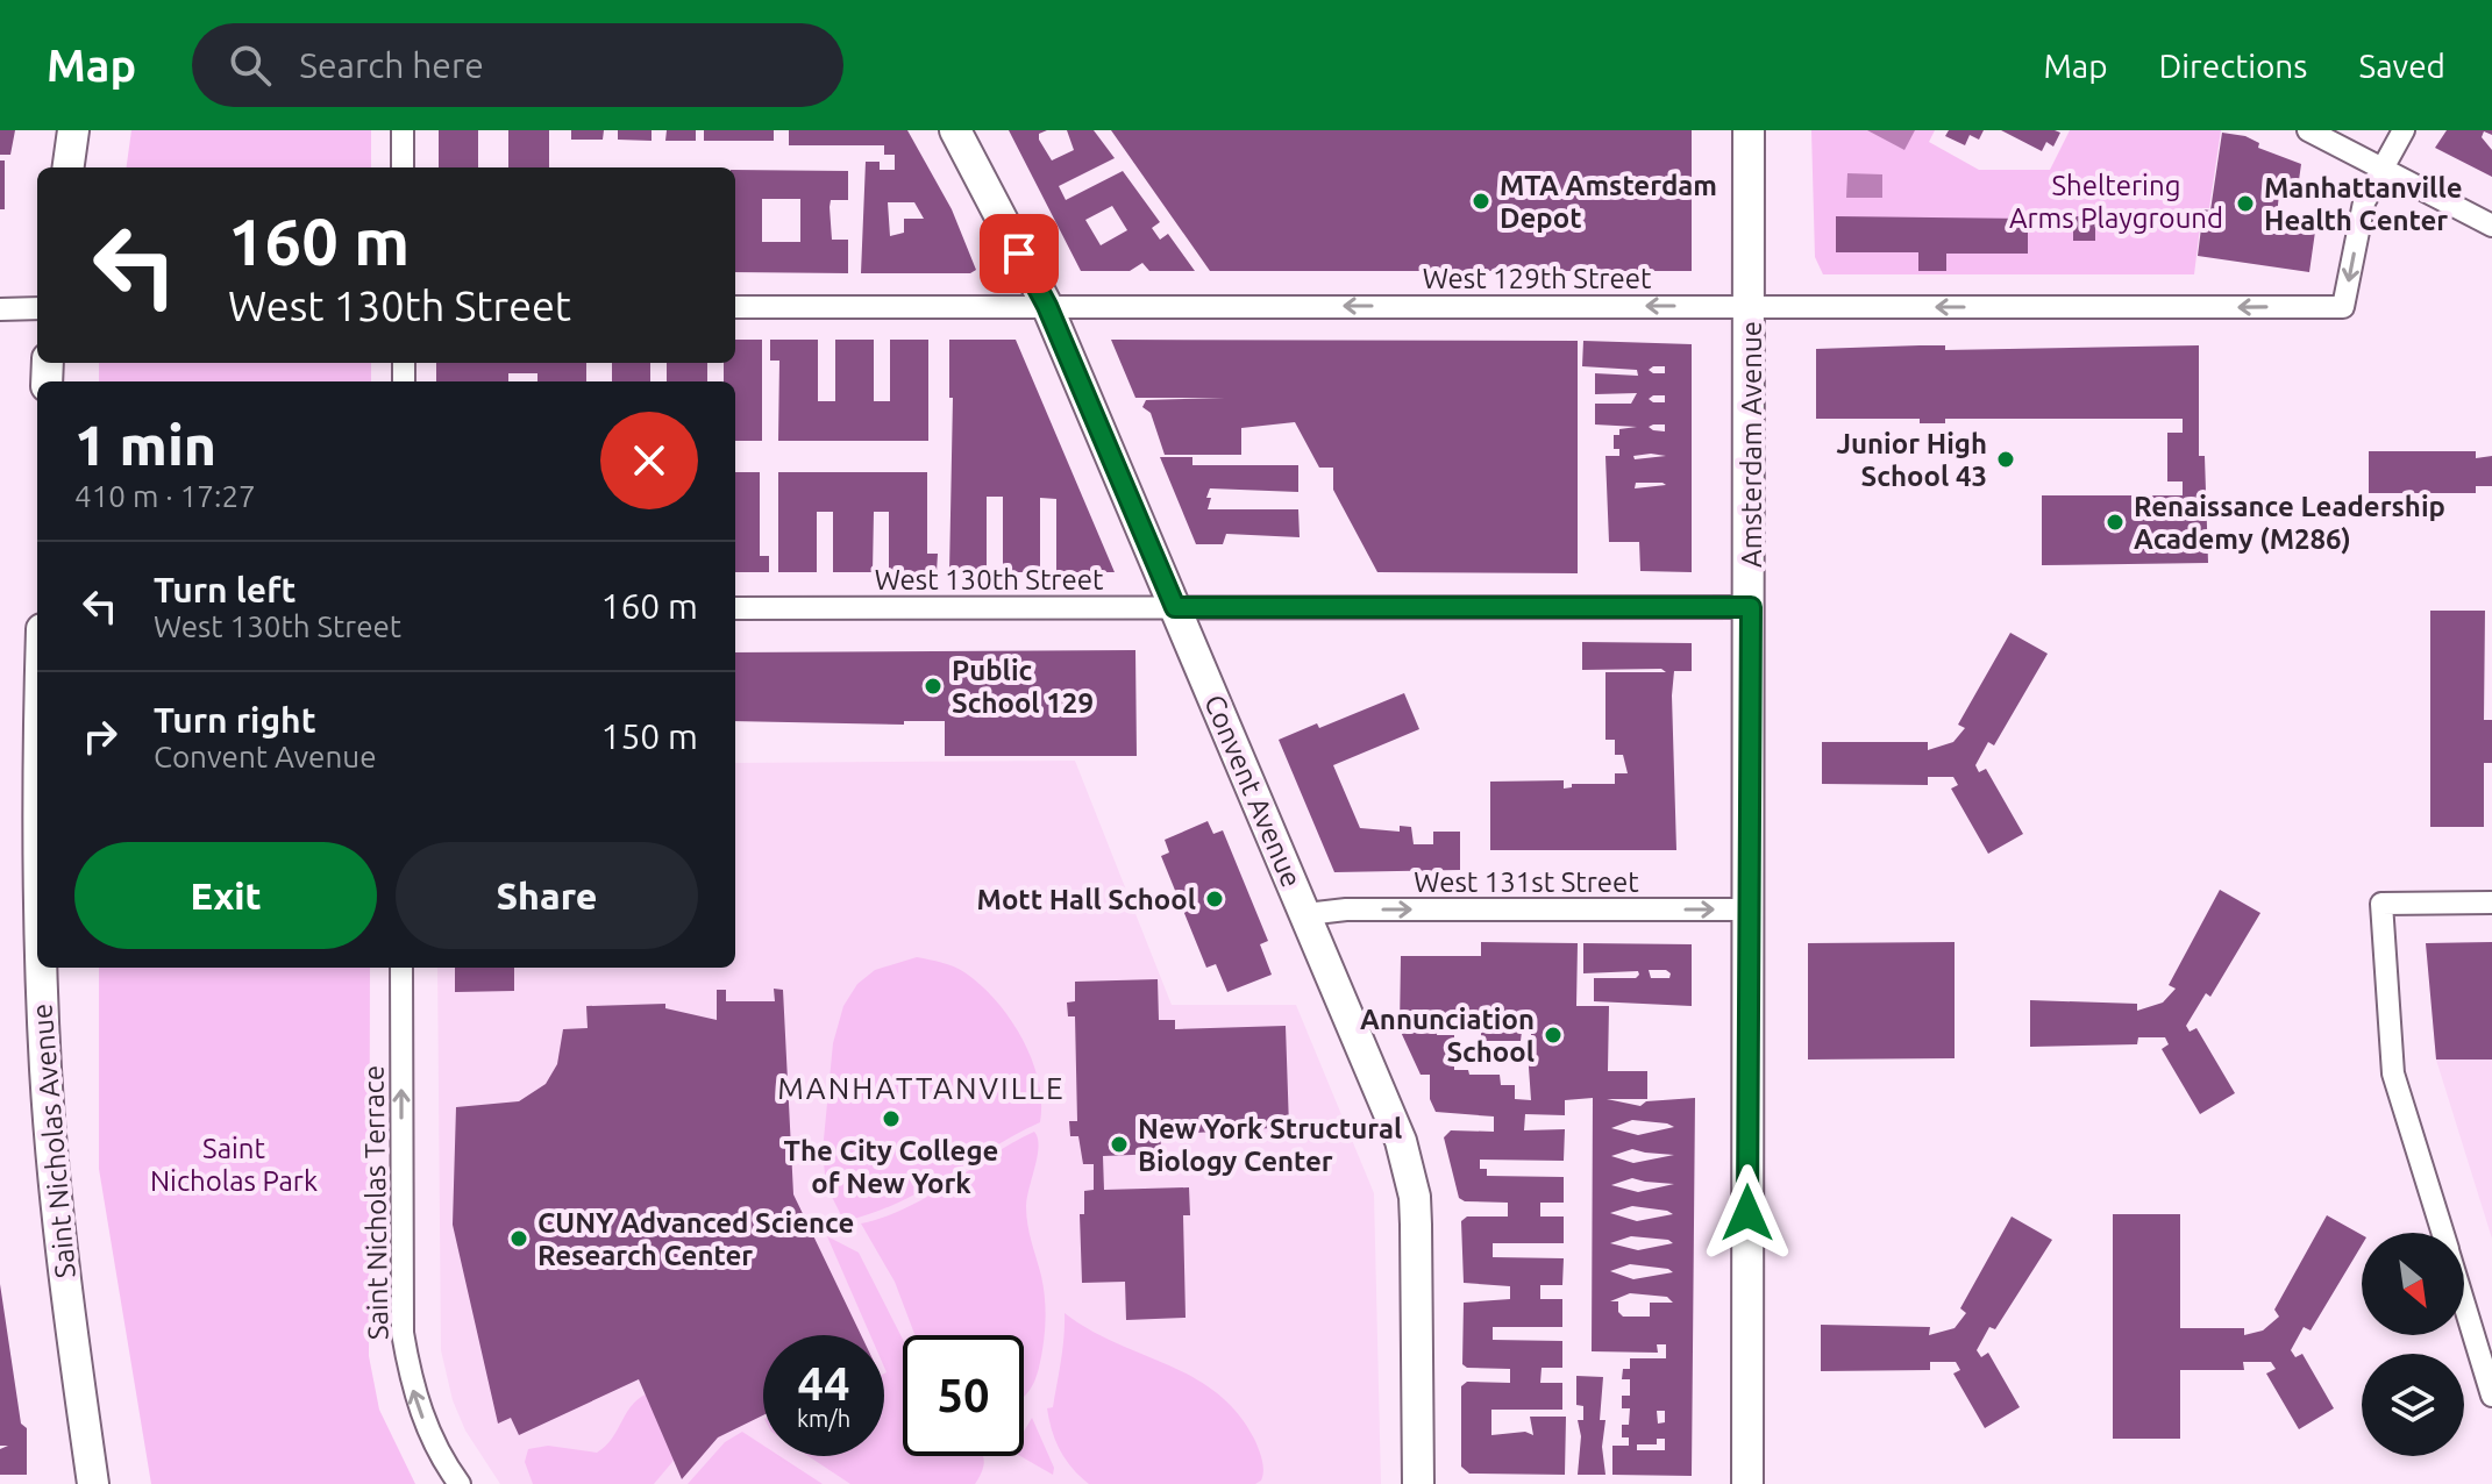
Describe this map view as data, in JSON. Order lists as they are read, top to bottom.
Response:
{
  "streets": {
    "main road": ["Amsterdam Avenue", "Convent Avenue", "Saint Nicholas Avenue"],
    "street": [
      "West 129th Street",
      "West 130th Street",
      "West 131st Street",
      "Saint Nicholas Terrace"
    ]
  },
  "crossings": [
    ["West 129th Street", "Amsterdam Avenue"],
    ["West 129th Street", "Convent Avenue"],
    ["Amsterdam Avenue", "West 130th Street"],
    ["Amsterdam Avenue", "West 131st Street"],
    ["West 130th Street", "Convent Avenue"],
    ["Convent Avenue", "West 131st Street"]
  ],
  "one_way": ["West 129th Street", "West 131st Street", "Saint Nicholas Terrace"],
  "districts": ["MANHATTANVILLE"],
  "parks": ["Sheltering Arms Playground", "Saint Nicholas Park"],
  "places": [
    "MTA Amsterdam Depot",
    "Manhattanville Health Center",
    "Junior High School 43",
    "Renaissance Leadership Academy (M286)",
    "Public School 129",
    "Mott Hall School",
    "Annunciation School",
    "The City College of New York",
    "New York Structural Biology Center",
    "CUNY Advanced Science Research Center"
  ],
  "north": "bottom right",
  "page": {
    "header": "Map",
    "search": "Search here",
    "nav": ["Map", "Directions", "Saved"],
    "turn": ["160 m", "West 130th Street"],
    "heading": ["1 min", "410 m · 17:27"],
    "list": [
      {
        "name": "Turn left",
        "note": "West 130th Street",
        "value": "160 m"
      },
      {
        "name": "Turn right",
        "note": "Convent Avenue",
        "value": "150 m"
      }
    ],
    "buttons": ["Exit", "Share"],
    "speed": "44 km/h",
    "limit": "50"
  }
}
